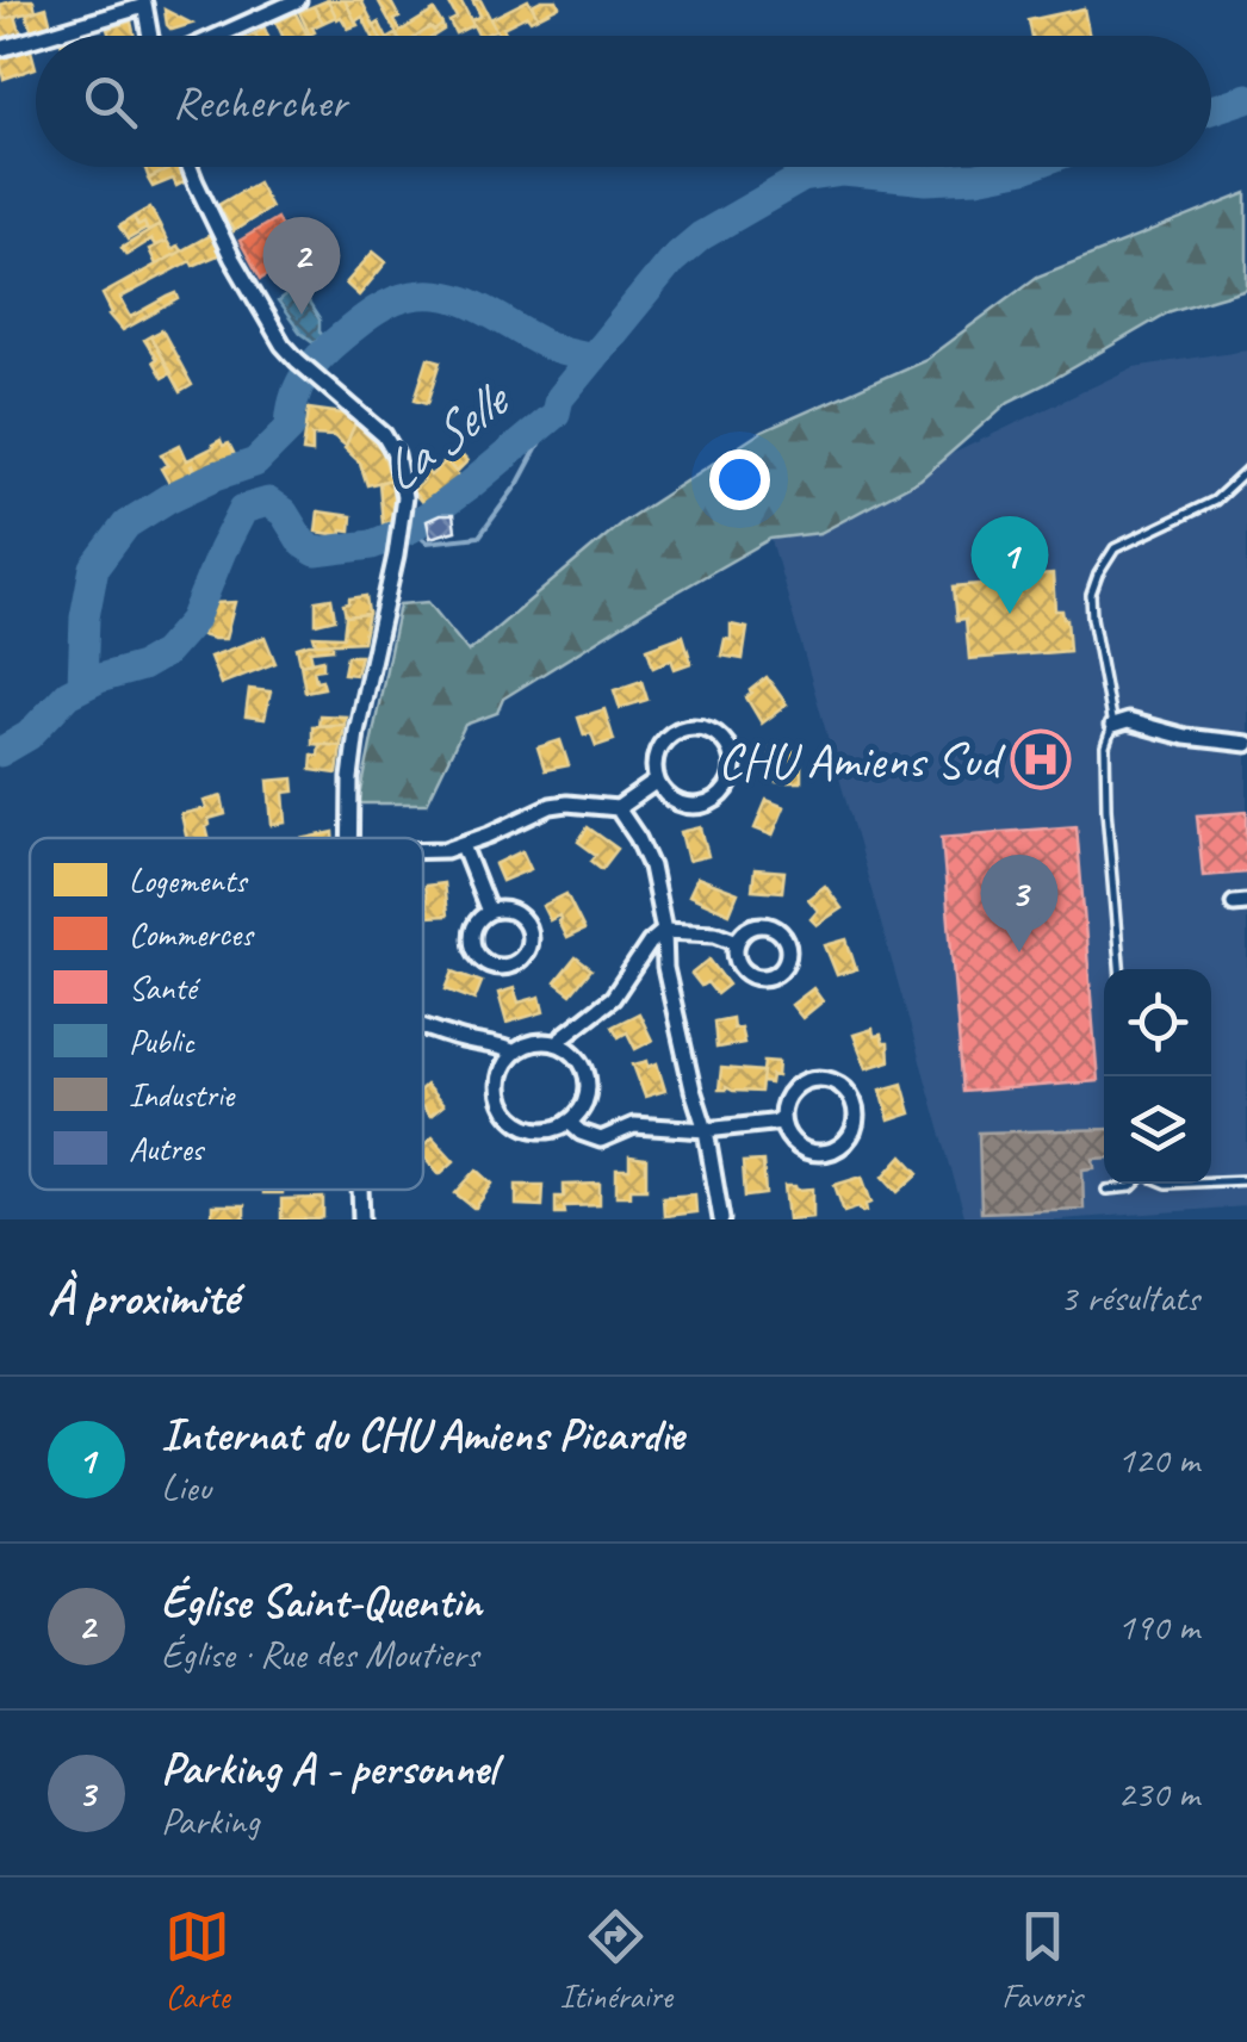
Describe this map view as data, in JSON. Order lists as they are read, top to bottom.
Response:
{
  "water": ["La Selle"],
  "places": {
    "hospital": ["CHU Amiens Sud"]
  },
  "legend": [
    "Logements",
    "Commerces",
    "Santé",
    "Public",
    "Industrie",
    "Autres"
  ],
  "page": {
    "search": "Rechercher",
    "pins": ["2", "1", "3"],
    "heading": ["À proximité", "3 résultats"],
    "list": [
      {
        "mark": "1",
        "name": "Internat du CHU Amiens Picardie",
        "note": "Lieu",
        "value": "120 m"
      },
      {
        "mark": "2",
        "name": "Église Saint-Quentin",
        "note": "Église · Rue des Moutiers",
        "value": "190 m"
      },
      {
        "mark": "3",
        "name": "Parking A - personnel",
        "note": "Parking",
        "value": "230 m"
      }
    ],
    "nav": ["Carte", "Itinéraire", "Favoris"]
  }
}
